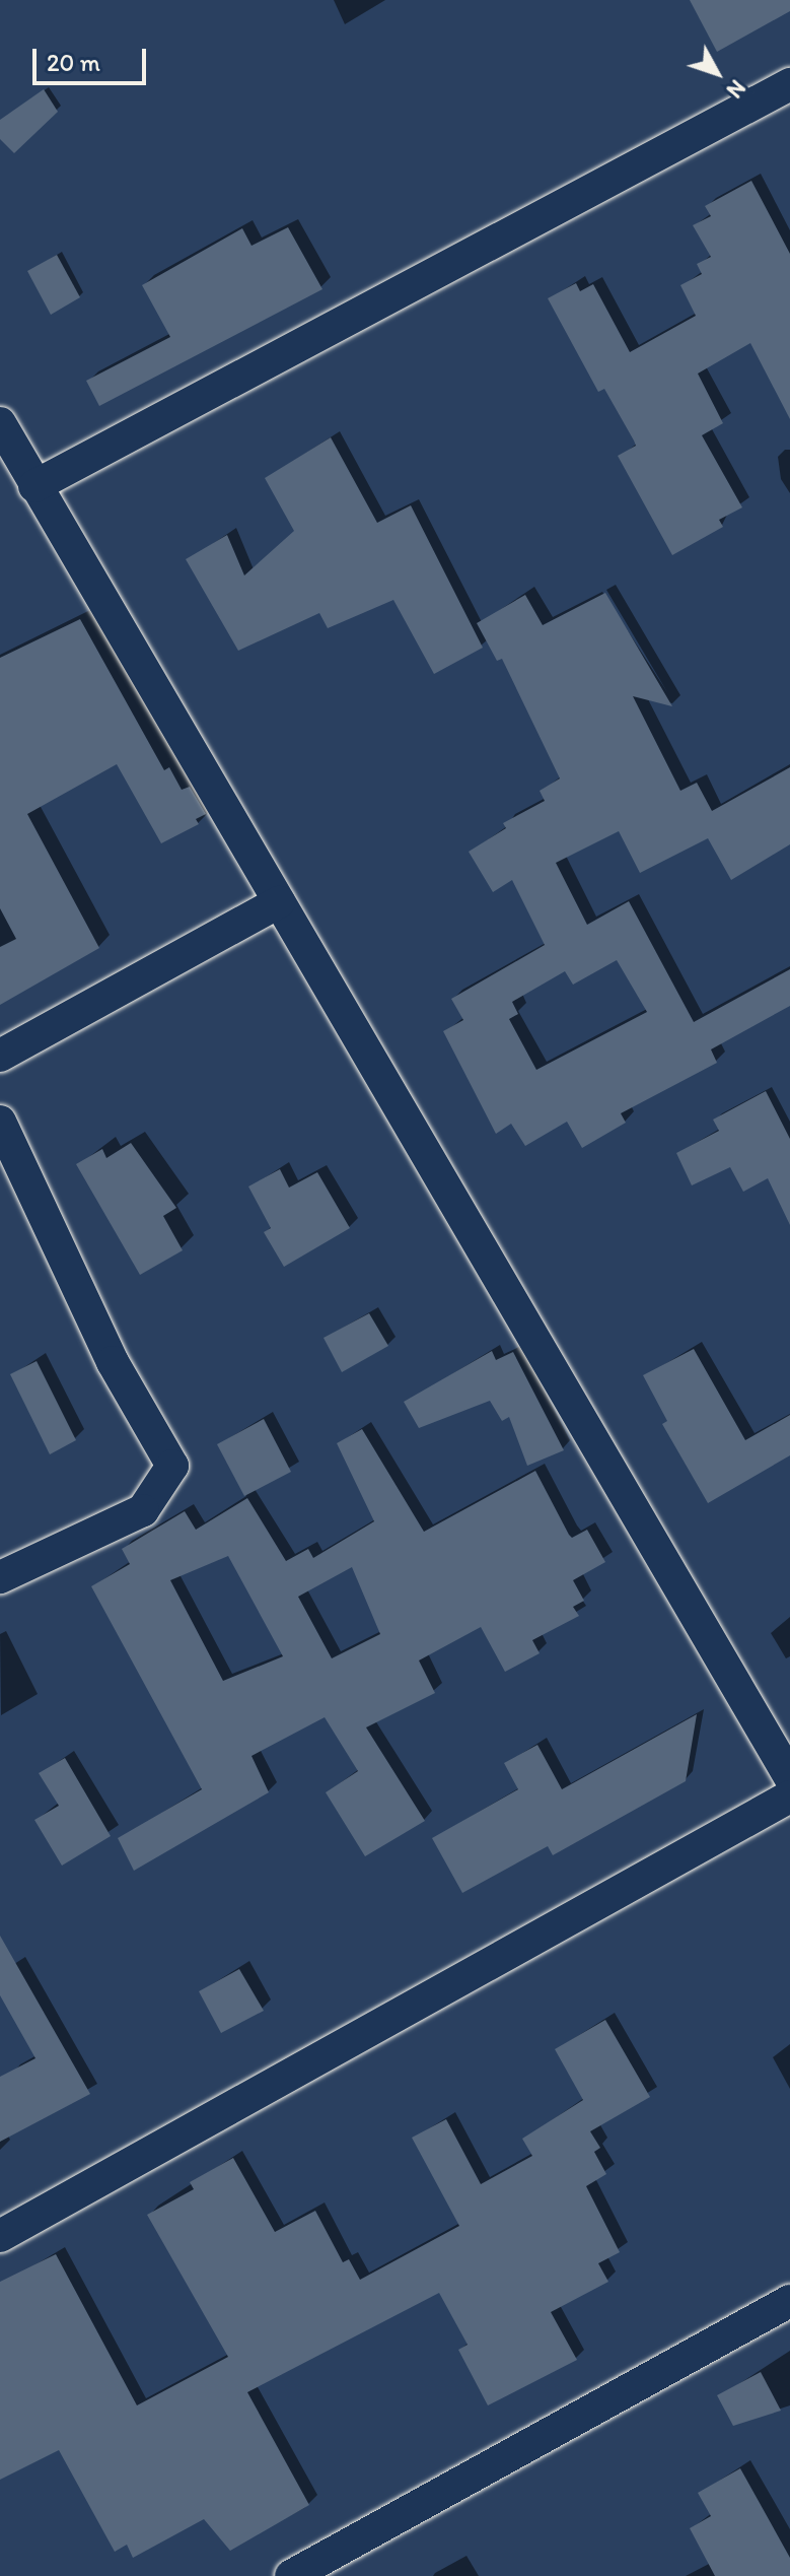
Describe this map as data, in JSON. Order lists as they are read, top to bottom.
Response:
{
  "scale_bar": "20 m",
  "north": "bottom right"
}
